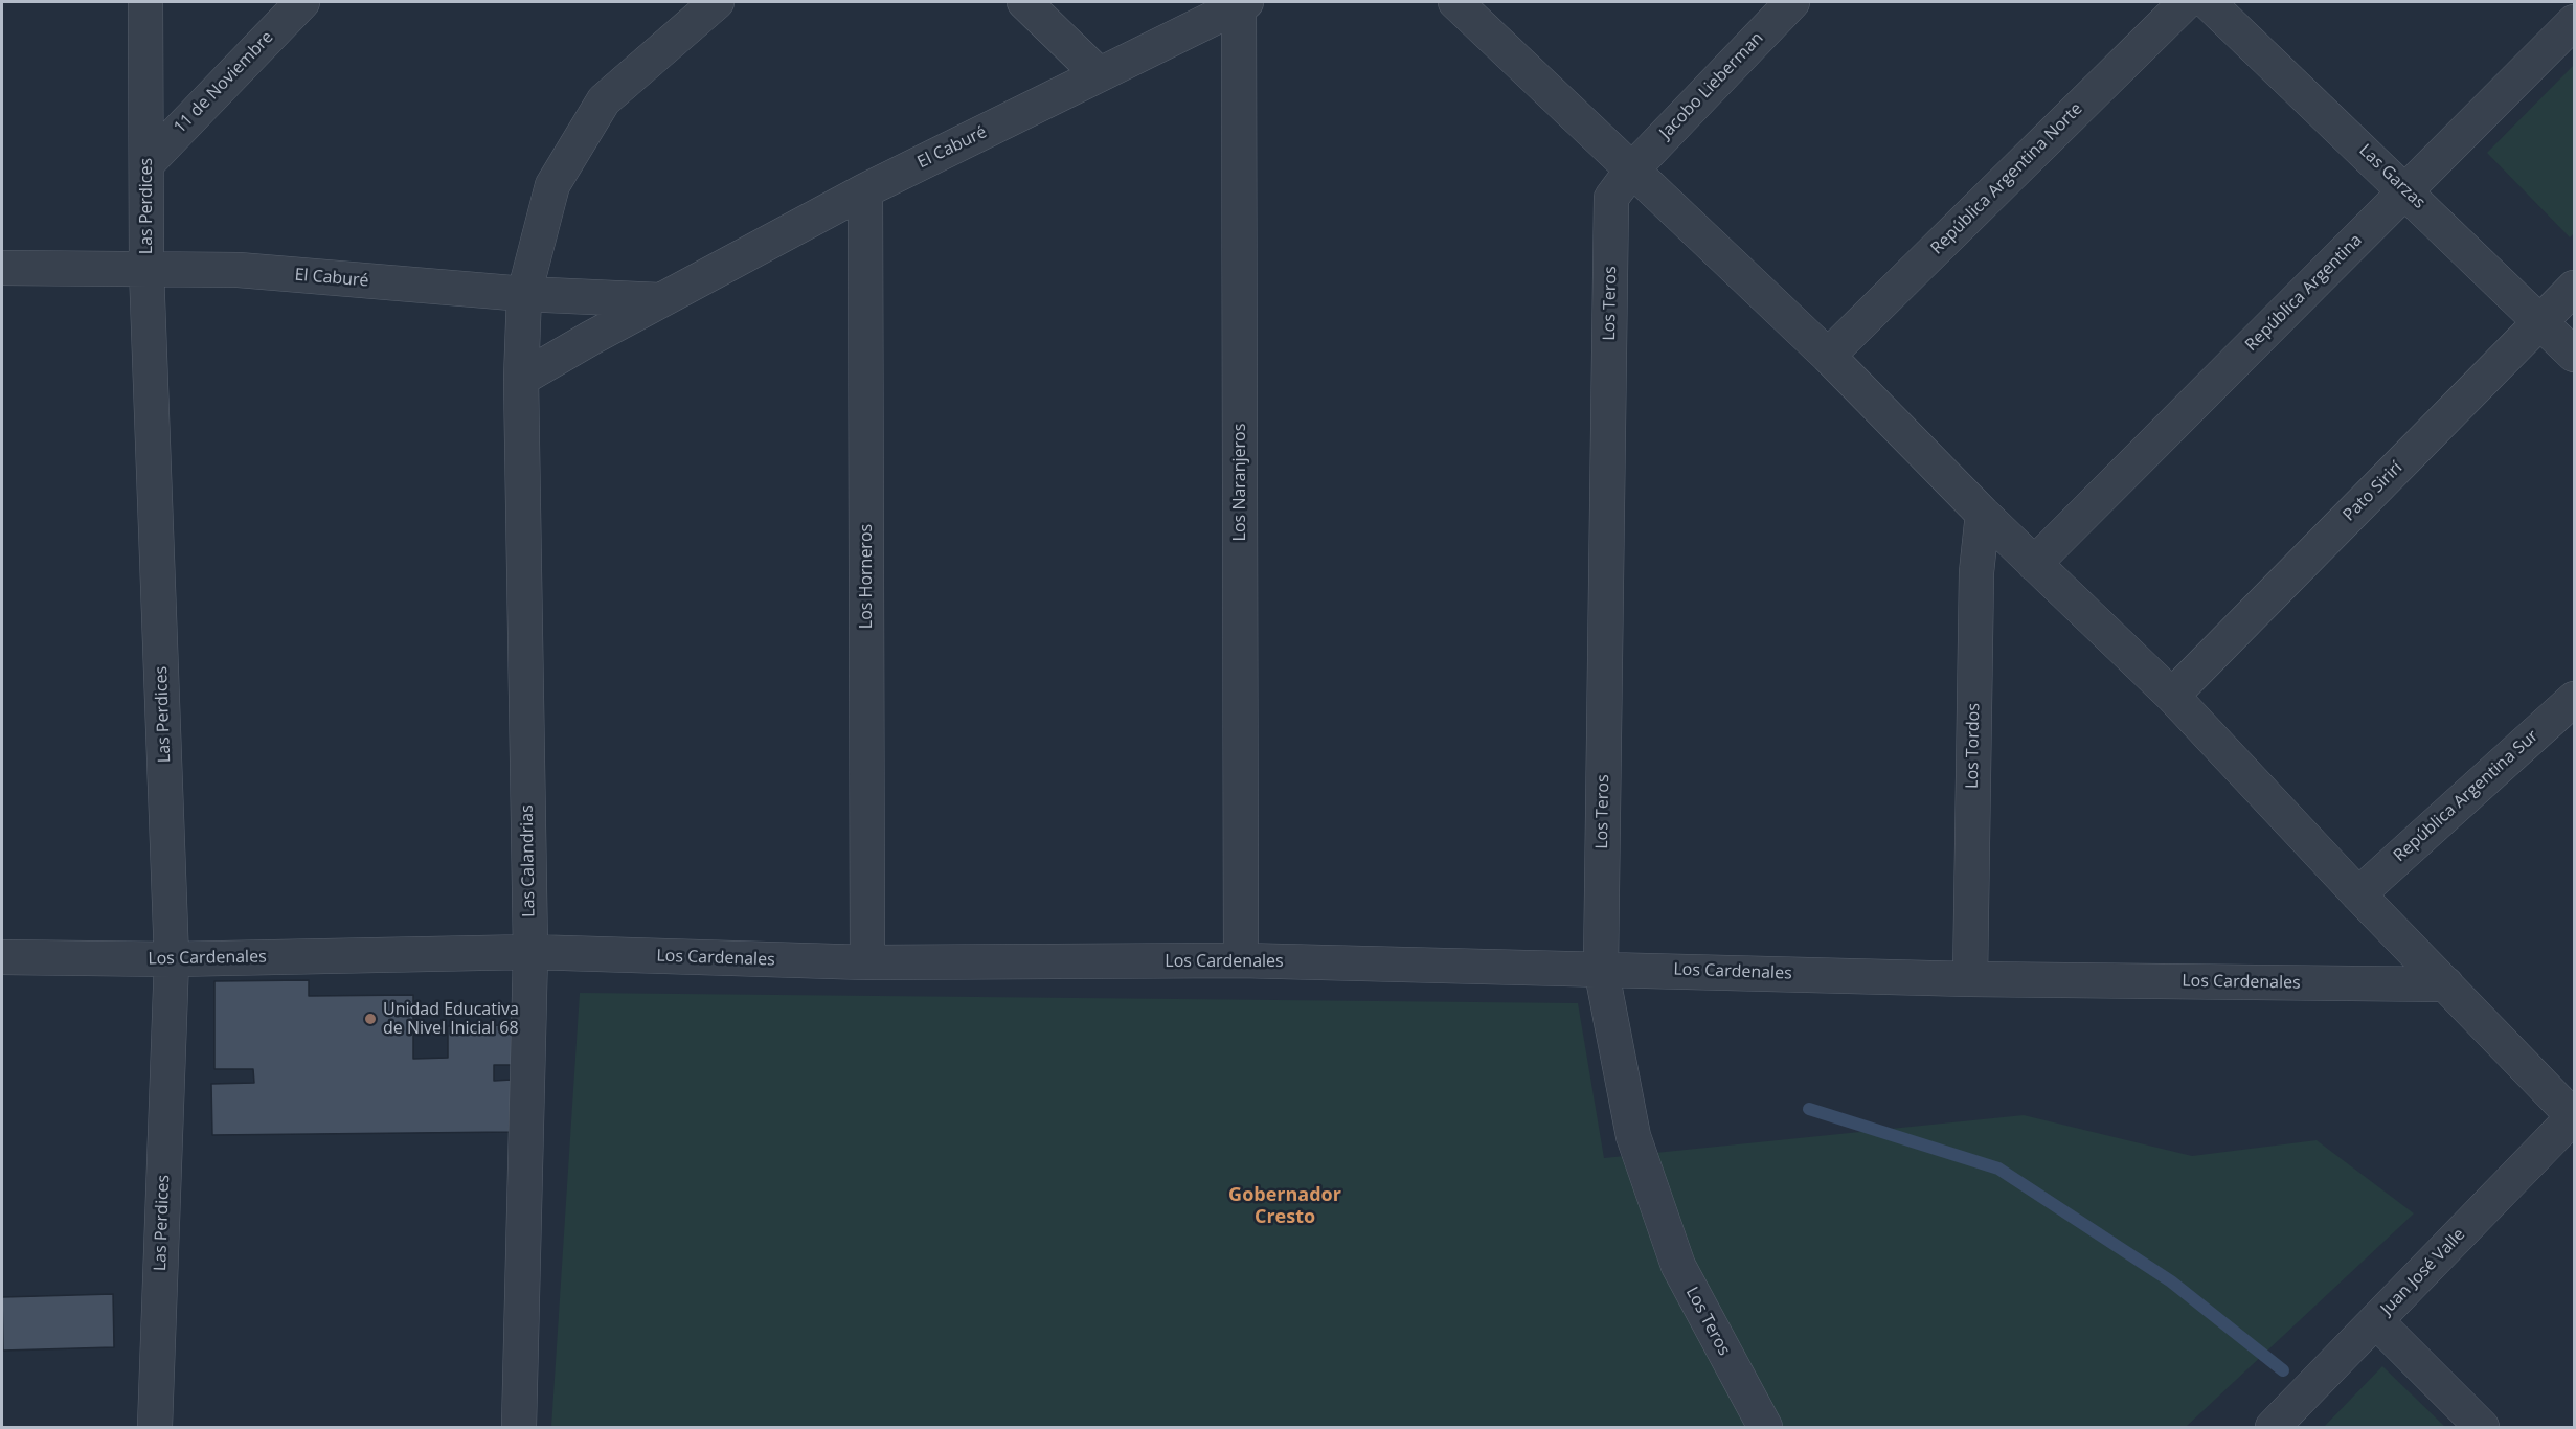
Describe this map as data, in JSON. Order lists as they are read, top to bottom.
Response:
{
  "streets": {
    "street": [
      "11 de Noviembre",
      "Jacobo Lieberman",
      "El Caburé",
      "Las Garzas",
      "República Argentina Norte",
      "Las Perdices",
      "República Argentina",
      "Los Teros",
      "Los Naranjeros",
      "Pato Sirirí",
      "Los Horneros",
      "Los Tordos",
      "República Argentina Sur",
      "Las Calandrias",
      "Los Cardenales",
      "Juan José Valle"
    ]
  },
  "crossings": [
    ["11 de Noviembre", "Las Perdices"],
    ["Jacobo Lieberman", "Los Teros"],
    ["El Caburé", "Las Perdices"],
    ["El Caburé", "Los Naranjeros"],
    ["El Caburé", "Los Horneros"],
    ["El Caburé", "Las Calandrias"],
    ["Las Garzas", "República Argentina"],
    ["Las Garzas", "Pato Sirirí"],
    ["Las Perdices", "Los Cardenales"],
    ["Los Teros", "Los Cardenales"],
    ["Los Naranjeros", "Los Cardenales"],
    ["Los Horneros", "Los Cardenales"],
    ["Los Tordos", "Los Cardenales"],
    ["Las Calandrias", "Los Cardenales"]
  ],
  "districts": ["Gobernador Cresto"],
  "places": ["Unidad Educativa de Nivel Inicial 68"]
}
